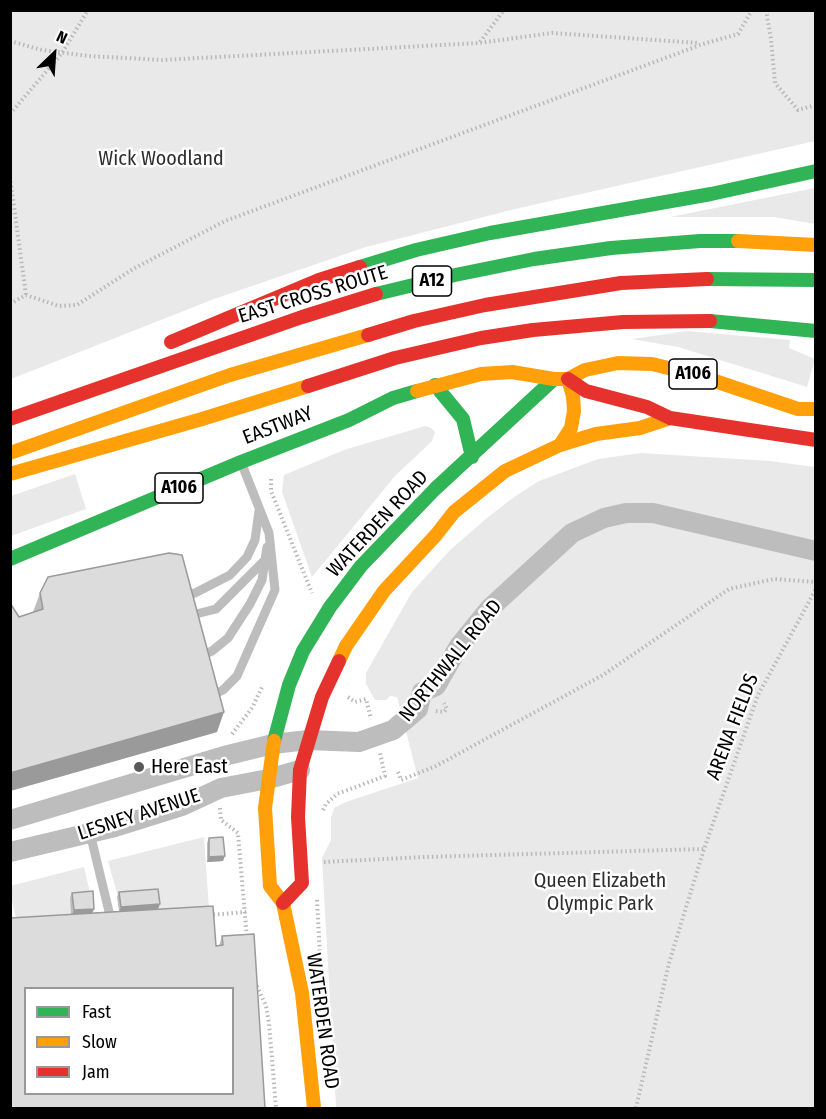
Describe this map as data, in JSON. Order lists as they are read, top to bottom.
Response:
{
  "streets": {
    "main road": [
      "A12",
      "EAST CROSS ROUTE",
      "A106",
      "EASTWAY",
      "WATERDEN ROAD"
    ],
    "street": ["NORTHWALL ROAD", "LESNEY AVENUE"],
    "path": ["ARENA FIELDS"]
  },
  "crossings": [
    ["A12", "EAST CROSS ROUTE"],
    ["A106", "EASTWAY"],
    ["A106", "WATERDEN ROAD"],
    ["EASTWAY", "WATERDEN ROAD"],
    ["WATERDEN ROAD", "NORTHWALL ROAD"],
    ["WATERDEN ROAD", "LESNEY AVENUE"],
    ["NORTHWALL ROAD", "LESNEY AVENUE"]
  ],
  "parks": ["Wick Woodland", "Queen Elizabeth Olympic Park"],
  "places": ["Here East"],
  "legend": ["Fast", "Slow", "Jam"],
  "north": "top right"
}
